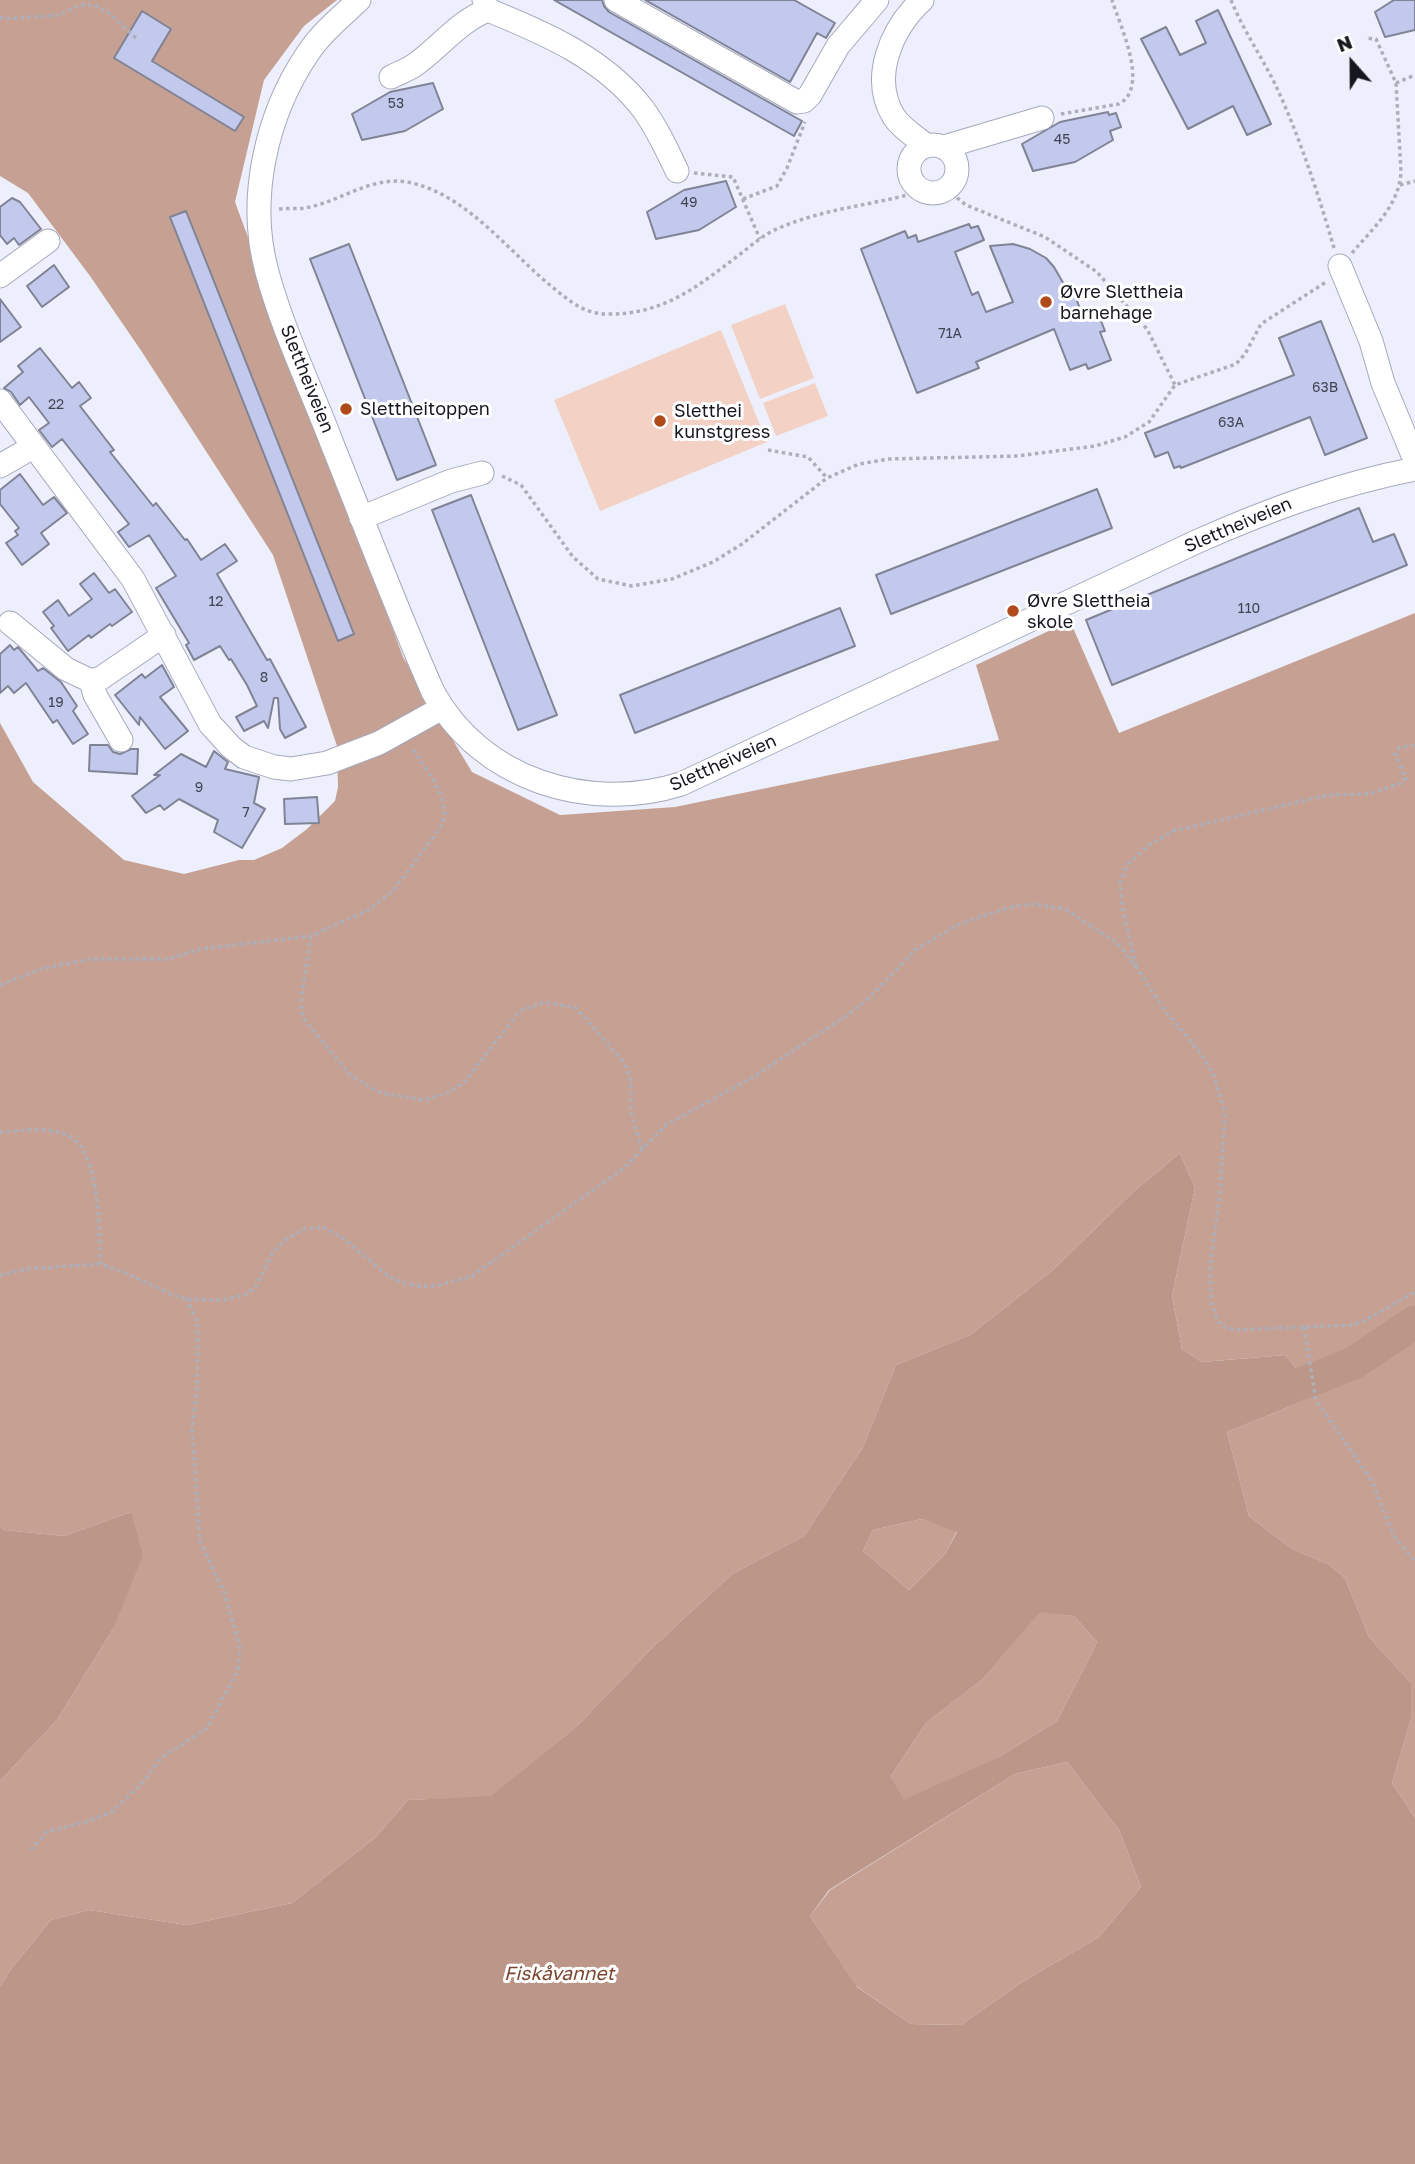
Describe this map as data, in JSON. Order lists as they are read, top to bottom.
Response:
{
  "streets": {
    "street": ["Slettheiveien"]
  },
  "water": ["Fiskåvannet"],
  "places": [
    "Øvre Slettheia barnehage",
    "Slettheitoppen",
    "Sletthei kunstgress",
    "Øvre Slettheia skole"
  ],
  "house_numbers": [
    "53",
    "45",
    "49",
    "71A",
    "63B",
    "22",
    "63A",
    "12",
    "110",
    "8",
    "19",
    "9",
    "7"
  ],
  "north": "top"
}
